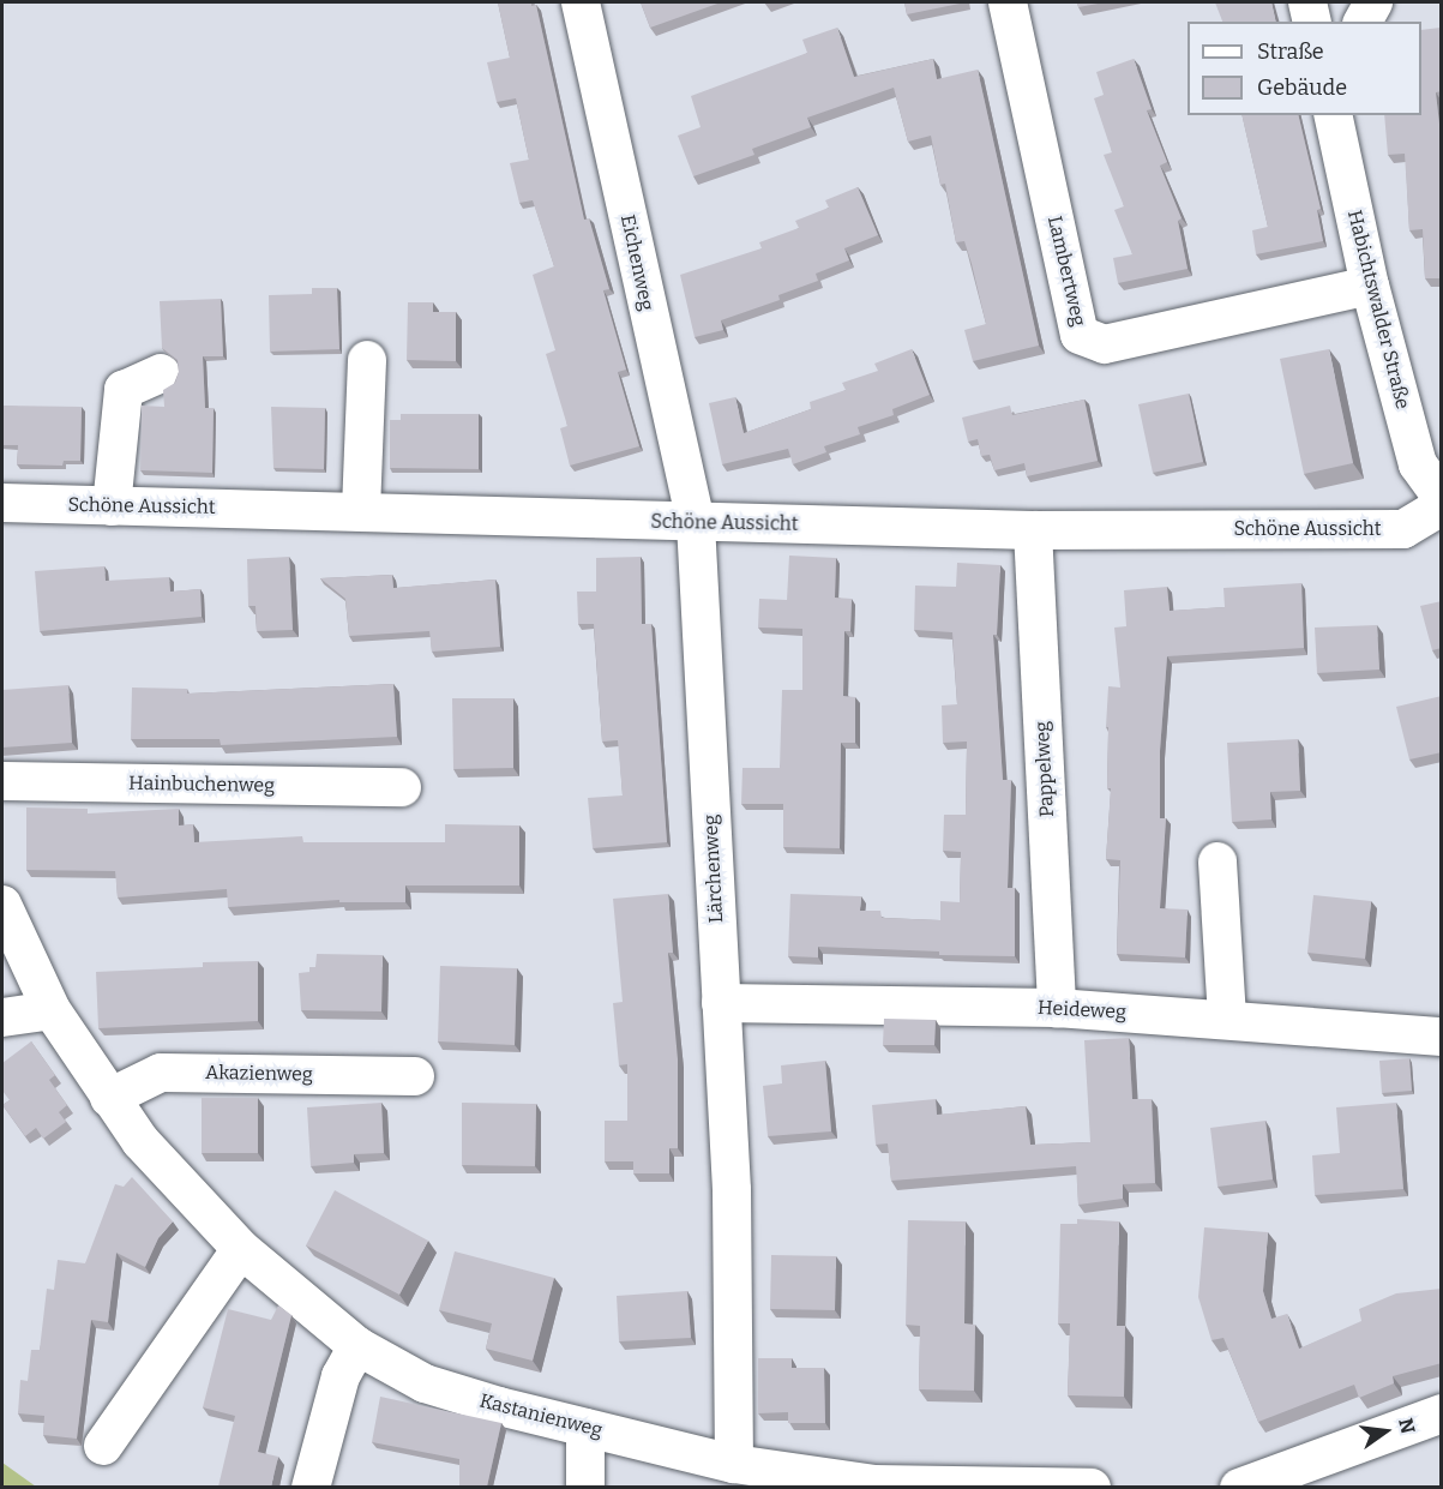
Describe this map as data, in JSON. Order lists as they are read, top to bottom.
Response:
{
  "streets": {
    "street": [
      "Eichenweg",
      "Lambertweg",
      "Habichtswalder Straße",
      "Schöne Aussicht",
      "Pappelweg",
      "Hainbuchenweg",
      "Lärchenweg",
      "Heideweg",
      "Akazienweg",
      "Kastanienweg"
    ]
  },
  "crossings": [
    ["Eichenweg", "Schöne Aussicht"],
    ["Eichenweg", "Lärchenweg"],
    ["Lambertweg", "Habichtswalder Straße"],
    ["Schöne Aussicht", "Pappelweg"],
    ["Schöne Aussicht", "Lärchenweg"],
    ["Pappelweg", "Heideweg"],
    ["Lärchenweg", "Heideweg"],
    ["Lärchenweg", "Kastanienweg"],
    ["Akazienweg", "Kastanienweg"]
  ],
  "legend": ["Straße", "Gebäude"],
  "north": "right"
}
